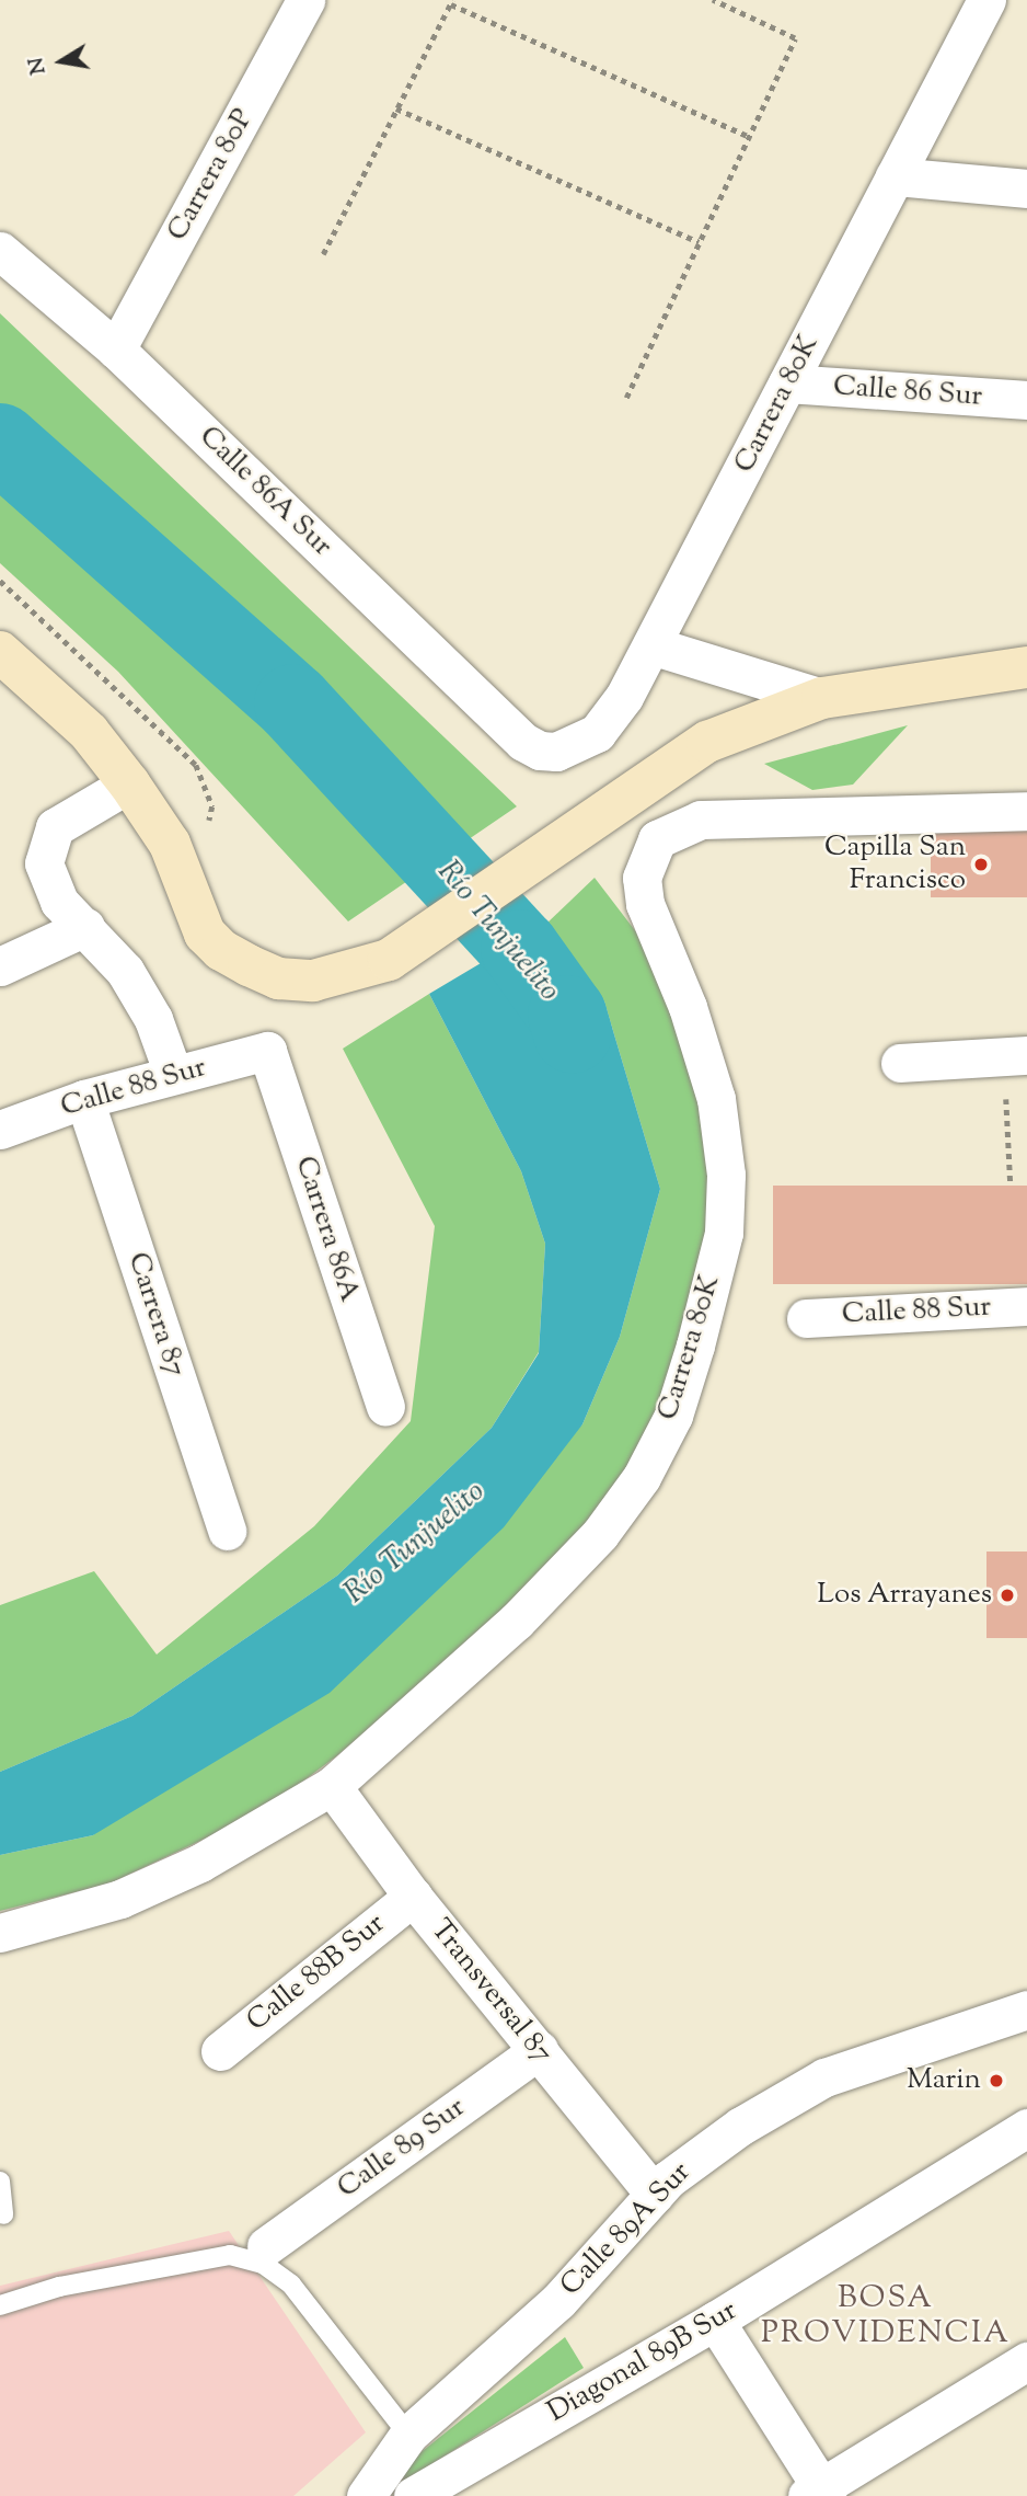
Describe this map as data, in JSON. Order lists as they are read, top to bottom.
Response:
{
  "streets": {
    "street": [
      "Carrera 80P",
      "Calle 86 Sur",
      "Carrera 80K",
      "Calle 86A Sur",
      "Calle 88 Sur",
      "Carrera 86A",
      "Carrera 87",
      "Calle 88B Sur",
      "Transversal 87",
      "Calle 89 Sur",
      "Calle 89A Sur",
      "Diagonal 89B Sur"
    ]
  },
  "crossings": [
    ["Carrera 80P", "Calle 86A Sur"],
    ["Calle 86 Sur", "Carrera 80K"],
    ["Carrera 80K", "Calle 86A Sur"],
    ["Carrera 80K", "Transversal 87"],
    ["Calle 88 Sur", "Carrera 86A"],
    ["Calle 88 Sur", "Carrera 87"],
    ["Calle 88B Sur", "Transversal 87"],
    ["Transversal 87", "Calle 89 Sur"],
    ["Transversal 87", "Calle 89A Sur"]
  ],
  "districts": ["BOSA PROVIDENCIA"],
  "water": ["Río Tunjuelito"],
  "places": ["Capilla San Francisco", "Los Arrayanes", "Marin"],
  "north": "left"
}
